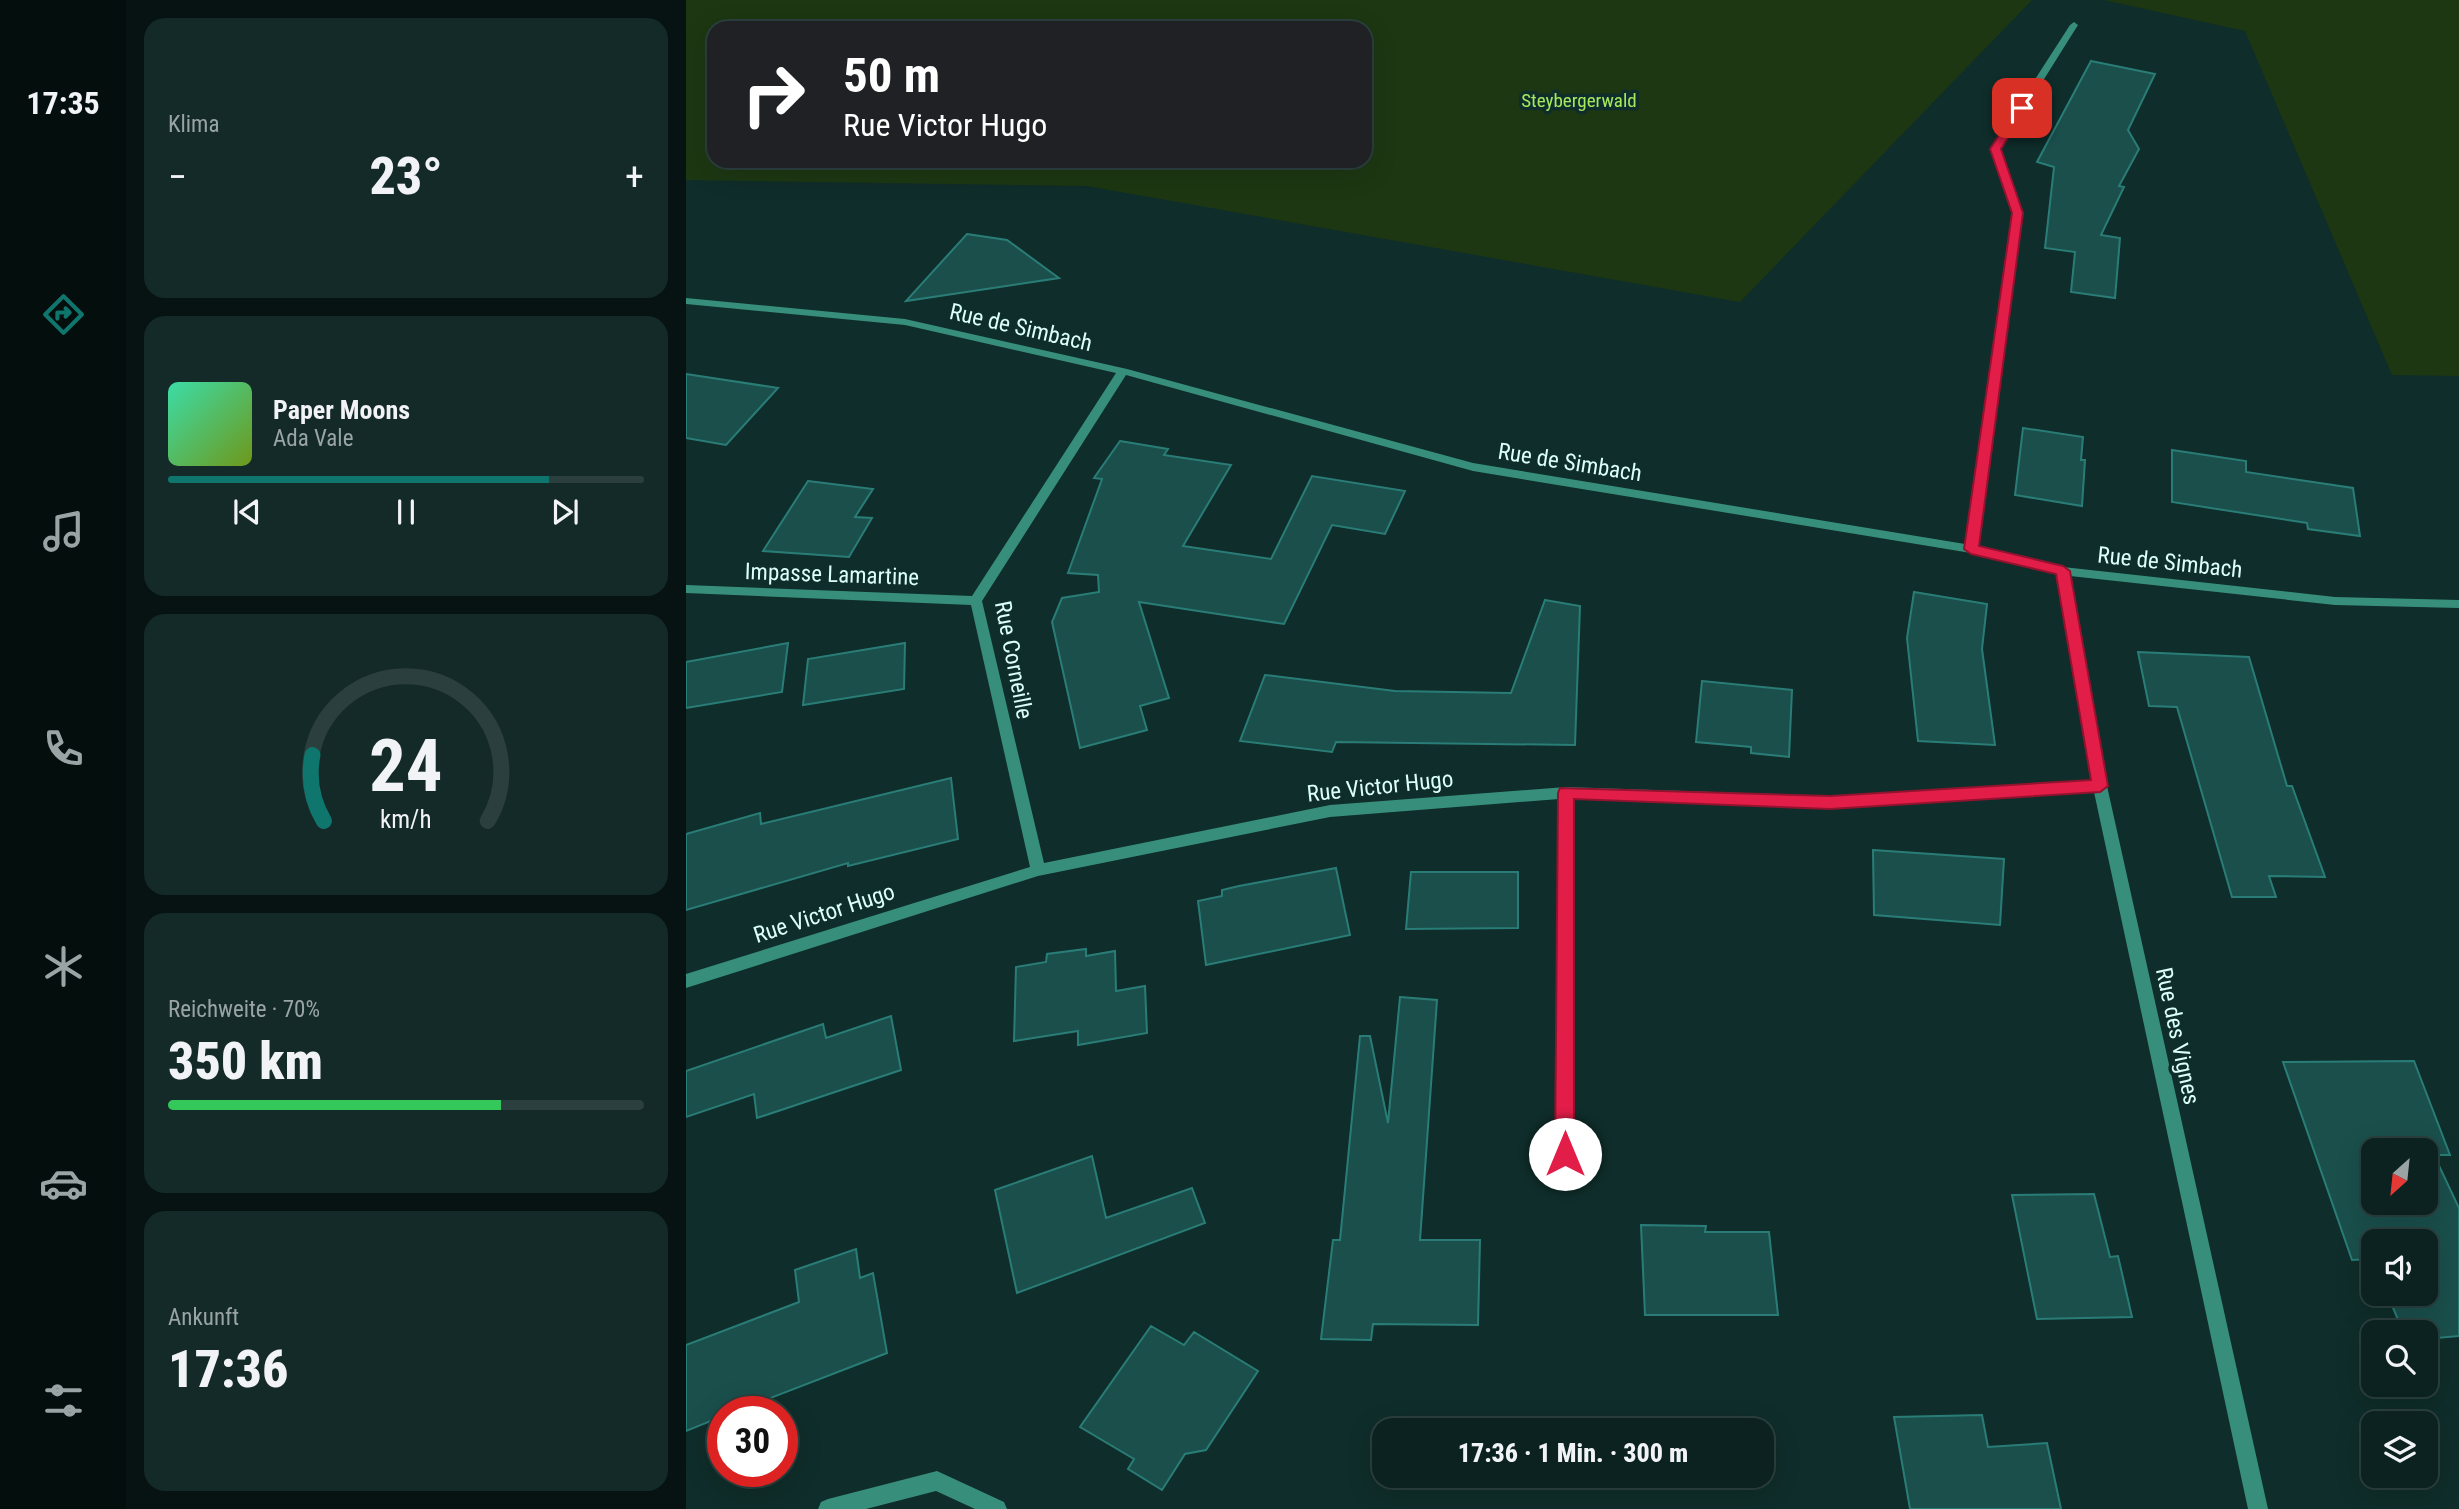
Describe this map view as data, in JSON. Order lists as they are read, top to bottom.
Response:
{
  "streets": {
    "street": [
      "Rue de Simbach",
      "Impasse Lamartine",
      "Rue Corneille",
      "Rue Victor Hugo",
      "Rue des Vignes"
    ]
  },
  "crossings": [
    ["Rue de Simbach", "Rue Corneille"],
    ["Rue de Simbach", "Rue des Vignes"],
    ["Impasse Lamartine", "Rue Corneille"],
    ["Rue Corneille", "Rue Victor Hugo"],
    ["Rue Victor Hugo", "Rue des Vignes"]
  ],
  "parks": ["Steybergerwald"],
  "north": "bottom left",
  "page": {
    "tabs": "17:35",
    "tile": [
      "Klima",
      ["Reichweite · 70%", "350 km"],
      ["Ankunft", "17:36"]
    ],
    "turn": ["50 m", "Rue Victor Hugo"],
    "heat": ["−", "23°", "+"],
    "song": ["Paper Moons", "Ada Vale"],
    "limit": "30",
    "trip": "17:36 · 1 Min. · 300 m",
    "gauge": ["24", "km/h"]
  }
}
